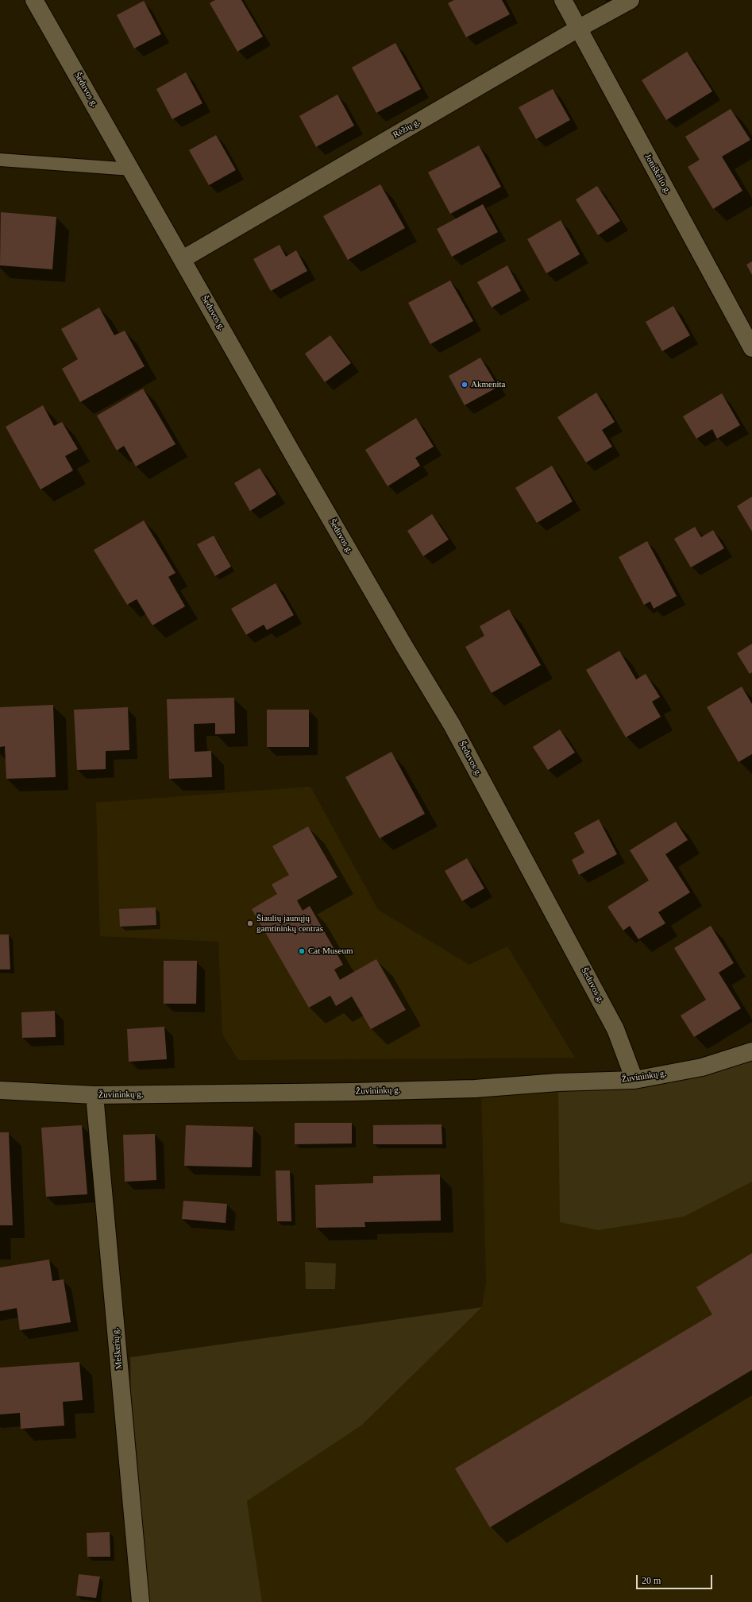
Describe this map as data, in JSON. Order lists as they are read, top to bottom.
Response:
{
  "streets": {
    "street": [
      "Šeduvos g.",
      "Rėžių g.",
      "Joniškėlio g.",
      "Žuvininkų g.",
      "Meškerių g."
    ]
  },
  "crossings": [
    ["Šeduvos g.", "Rėžių g."],
    ["Šeduvos g.", "Žuvininkų g."],
    ["Rėžių g.", "Joniškėlio g."],
    ["Žuvininkų g.", "Meškerių g."]
  ],
  "places": ["Akmenita", "Šiaulių jaunųjų gamtininkų centras", "Cat Museum"],
  "scale_bar": "20 m"
}
